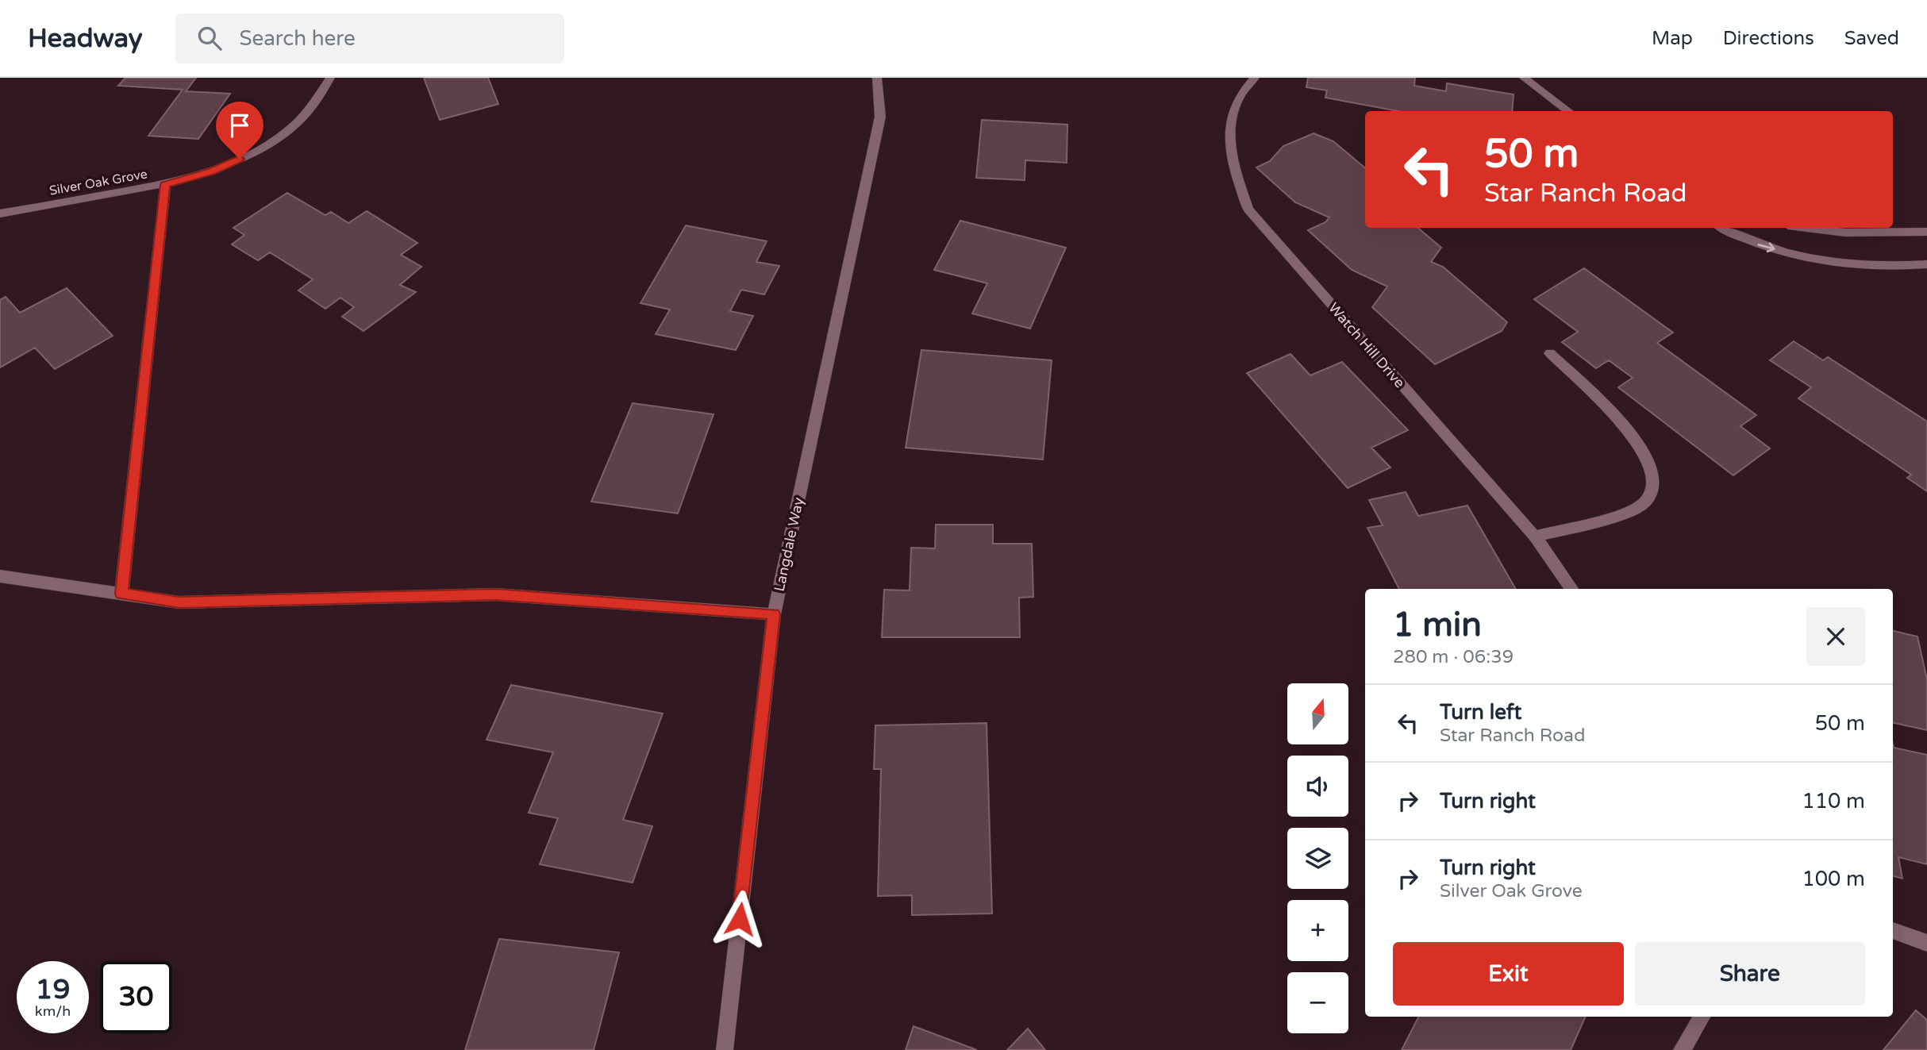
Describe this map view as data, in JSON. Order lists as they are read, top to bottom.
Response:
{
  "streets": {
    "street": ["Silver Oak Grove", "Watch Hill Drive", "Langdale Way"]
  },
  "north": "top",
  "page": {
    "header": "Headway",
    "search": "Search here",
    "nav": ["Map", "Directions", "Saved"],
    "turn": ["50 m", "Star Ranch Road"],
    "heading": ["1 min", "280 m · 06:39"],
    "map_buttons": ["+", "−"],
    "list": [
      {
        "name": "Turn left",
        "note": "Star Ranch Road",
        "value": "50 m"
      },
      {
        "name": "Turn right",
        "value": "110 m"
      },
      {
        "name": "Turn right",
        "note": "Silver Oak Grove",
        "value": "100 m"
      }
    ],
    "buttons": ["Exit", "Share"],
    "speed": "19 km/h",
    "limit": "30"
  }
}
